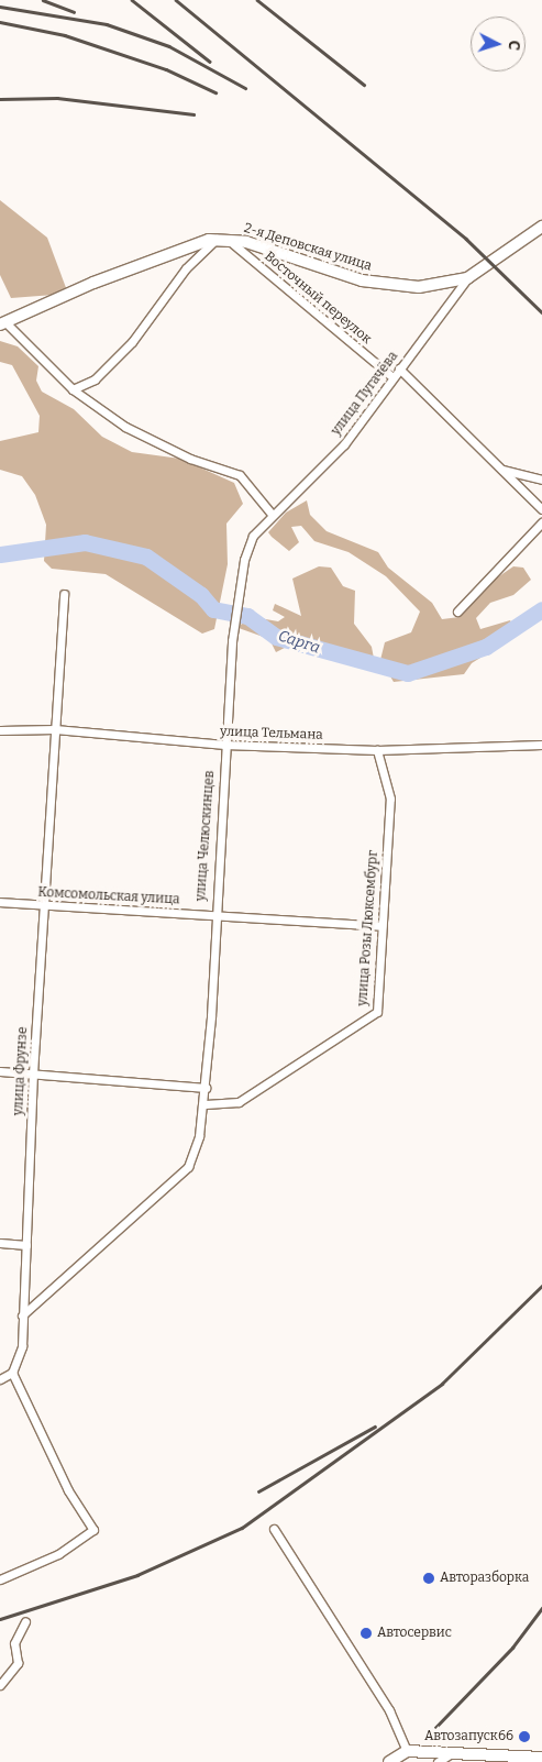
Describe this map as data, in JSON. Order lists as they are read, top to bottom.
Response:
{
  "streets": {
    "street": [
      "2-я Деповская улица",
      "Восточный переулок",
      "улица Пугачёва",
      "улица Тельмана",
      "улица Челюскинцев",
      "Комсомольская улица",
      "улица Розы Люксембург",
      "улица Фрунзе"
    ]
  },
  "crossings": [
    ["2-я Деповская улица", "Восточный переулок"],
    ["2-я Деповская улица", "улица Пугачёва"],
    ["Восточный переулок", "улица Пугачёва"],
    ["улица Пугачёва", "улица Челюскинцев"],
    ["улица Тельмана", "улица Челюскинцев"],
    ["улица Тельмана", "улица Розы Люксембург"],
    ["улица Тельмана", "улица Фрунзе"],
    ["улица Челюскинцев", "Комсомольская улица"],
    ["улица Челюскинцев", "улица Розы Люксембург"],
    ["улица Челюскинцев", "улица Фрунзе"],
    ["Комсомольская улица", "улица Розы Люксембург"],
    ["Комсомольская улица", "улица Фрунзе"]
  ],
  "water": ["Сарга"],
  "places": ["Авторазборка", "Автосервис", "Автозапуск66"],
  "north": "right"
}
